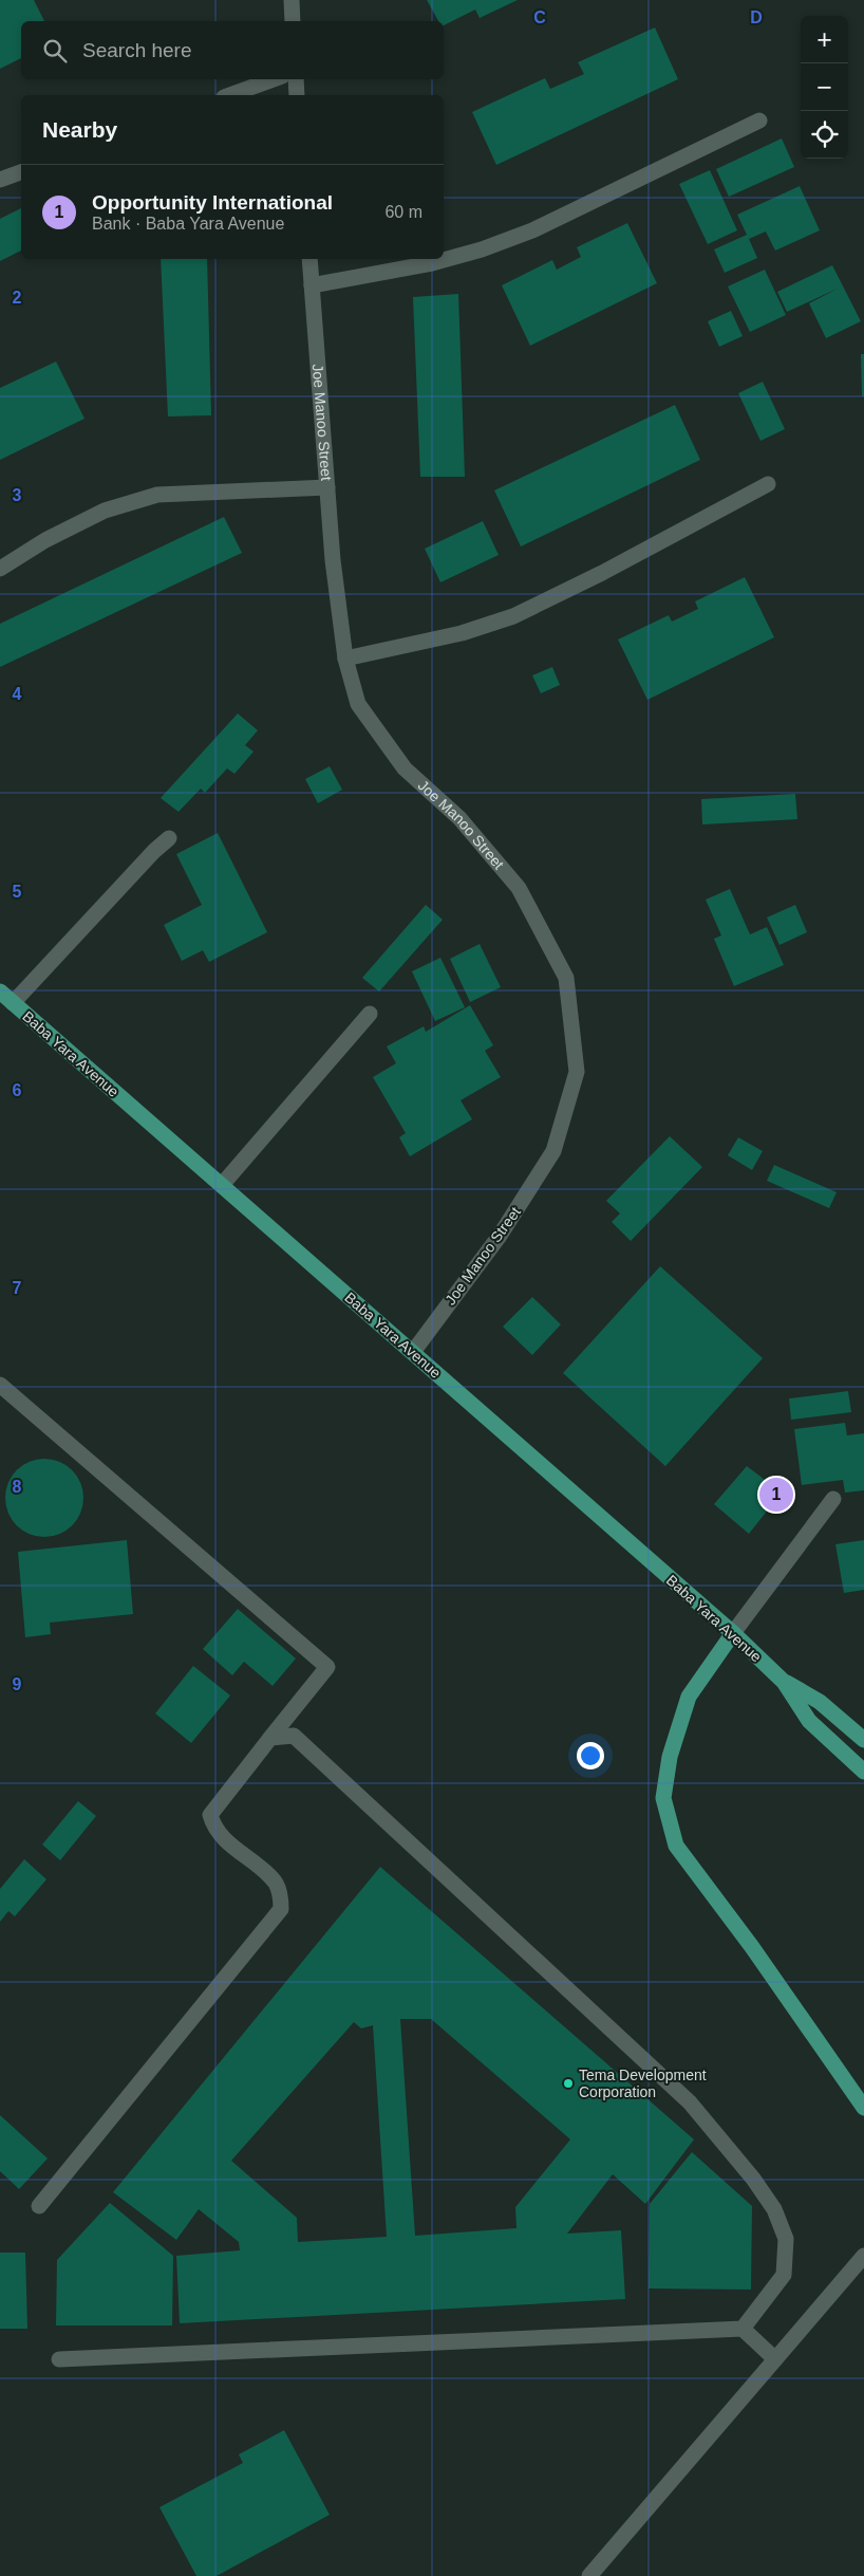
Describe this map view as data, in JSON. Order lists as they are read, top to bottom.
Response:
{
  "streets": {
    "main road": ["Baba Yara Avenue"],
    "street": ["Joe Manoo Street"]
  },
  "crossings": [
    ["Joe Manoo Street", "Baba Yara Avenue"]
  ],
  "places": ["Tema Development Corporation"],
  "page": {
    "map_buttons": ["+", "−"],
    "search": "Search here",
    "heading": "Nearby",
    "list": [
      {
        "mark": "1",
        "name": "Opportunity International",
        "note": "Bank · Baba Yara Avenue",
        "value": "60 m"
      }
    ],
    "pins": "1"
  },
  "grid": {
    "columns": ["C", "D"],
    "rows": [
      "2",
      "3",
      "4",
      "5",
      "6",
      "7",
      "8",
      "9"
    ]
  }
}
